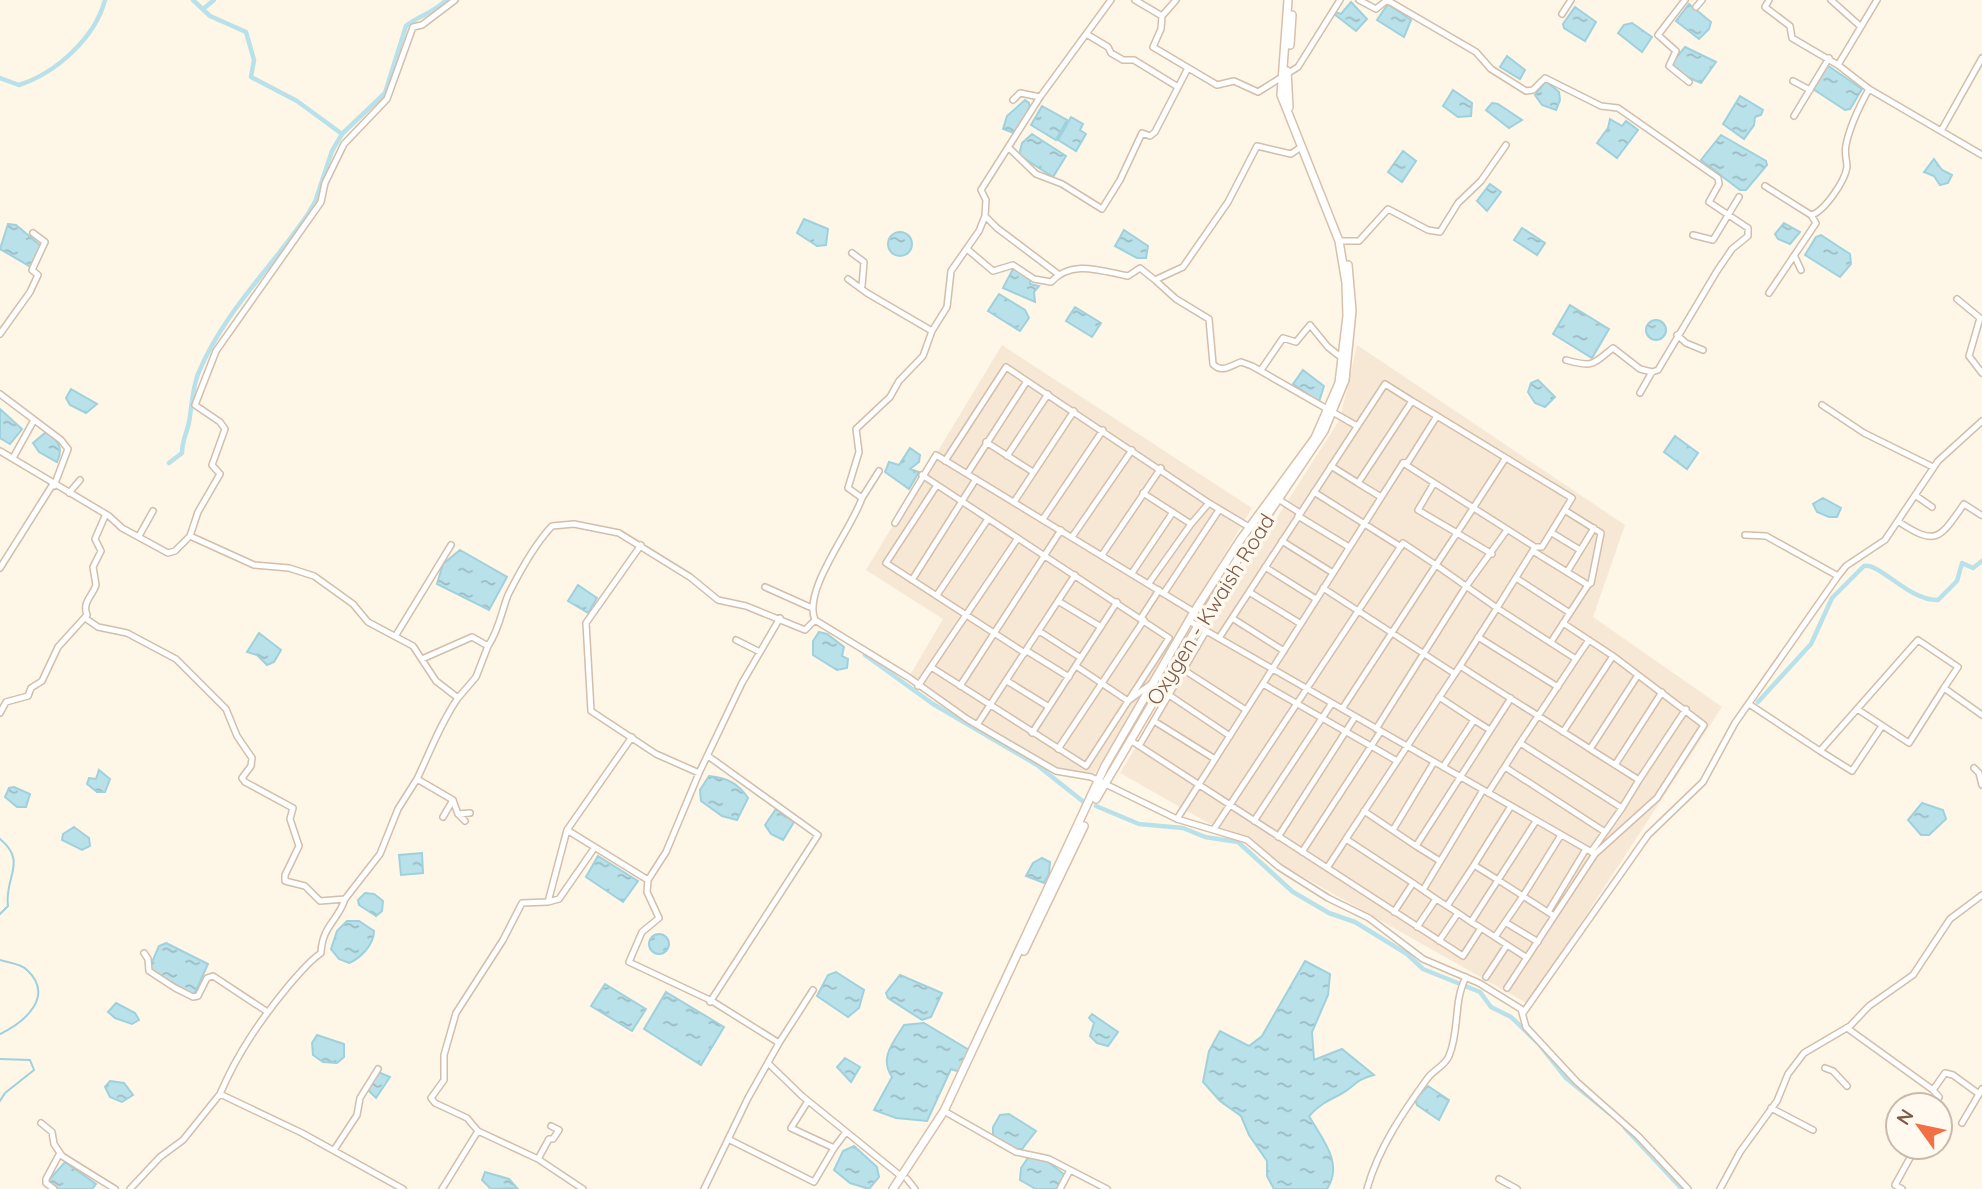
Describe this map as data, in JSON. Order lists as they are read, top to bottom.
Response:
{
  "streets": {
    "main road": ["Oxygen - Kwaish Road"]
  },
  "north": "top left"
}
